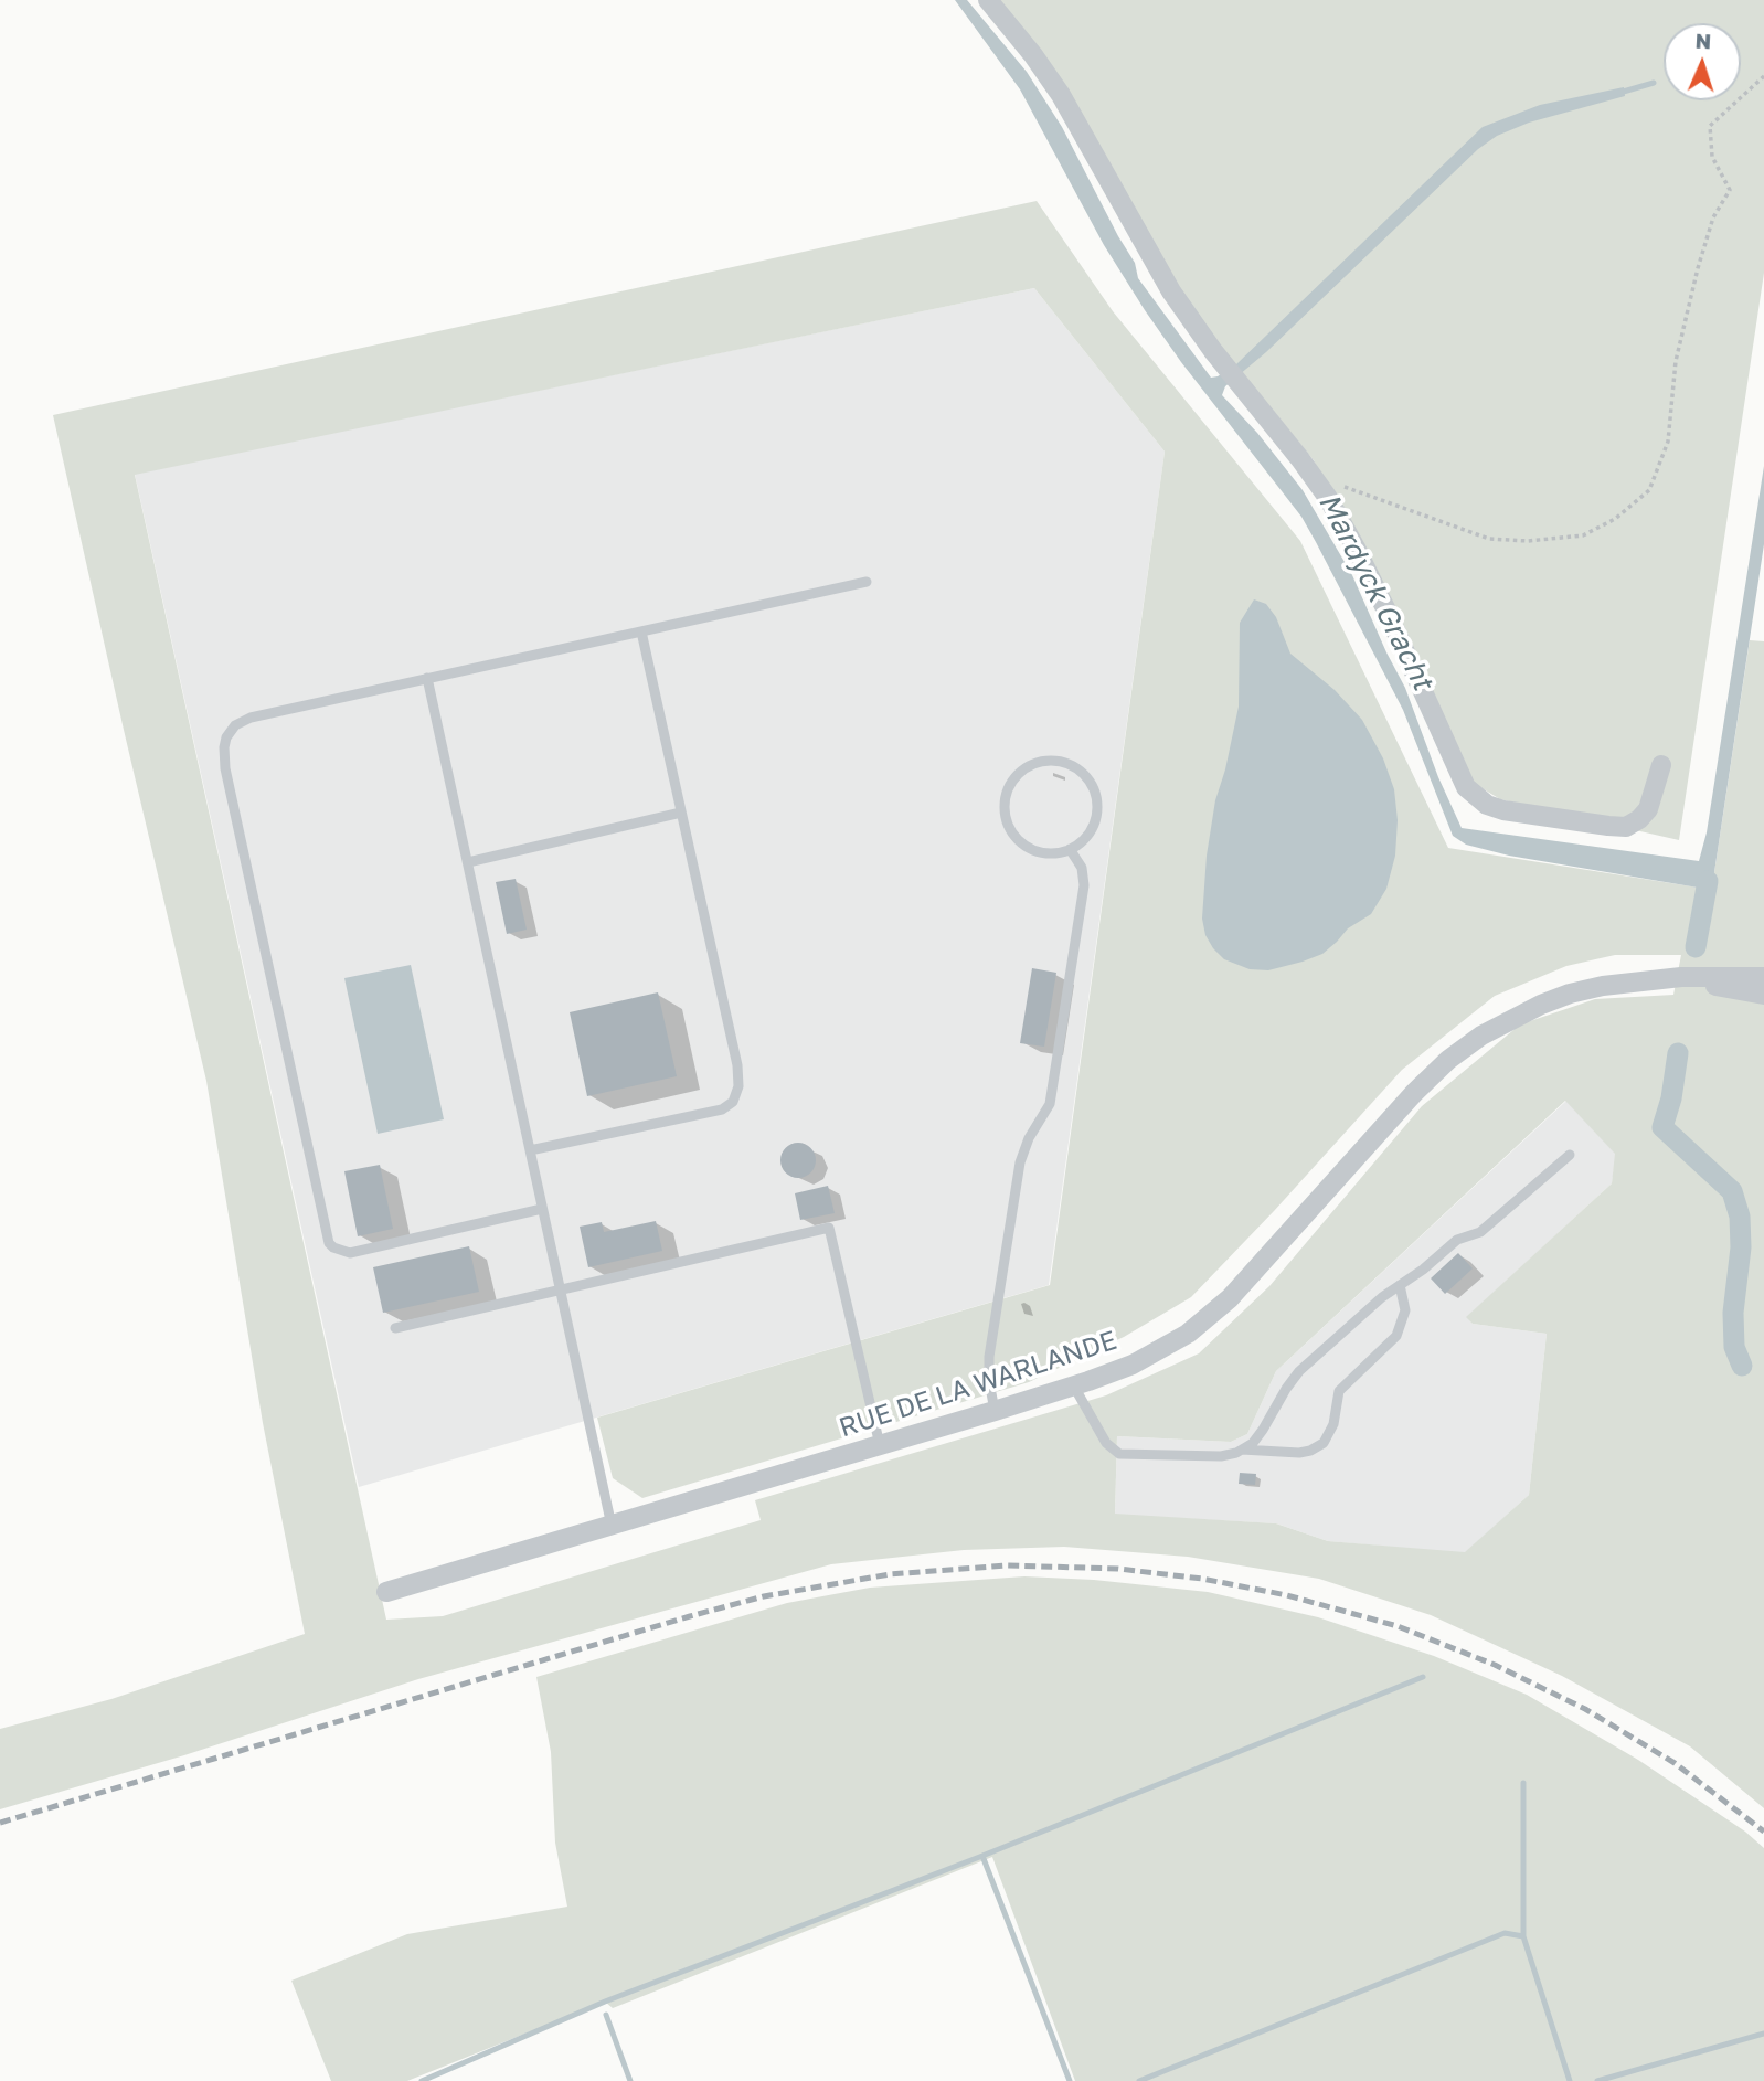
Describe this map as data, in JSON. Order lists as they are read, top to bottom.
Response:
{
  "streets": {
    "street": ["RUE DE LA WARLANDE"]
  },
  "water": ["Mardyck Gracht"],
  "north": "top"
}
